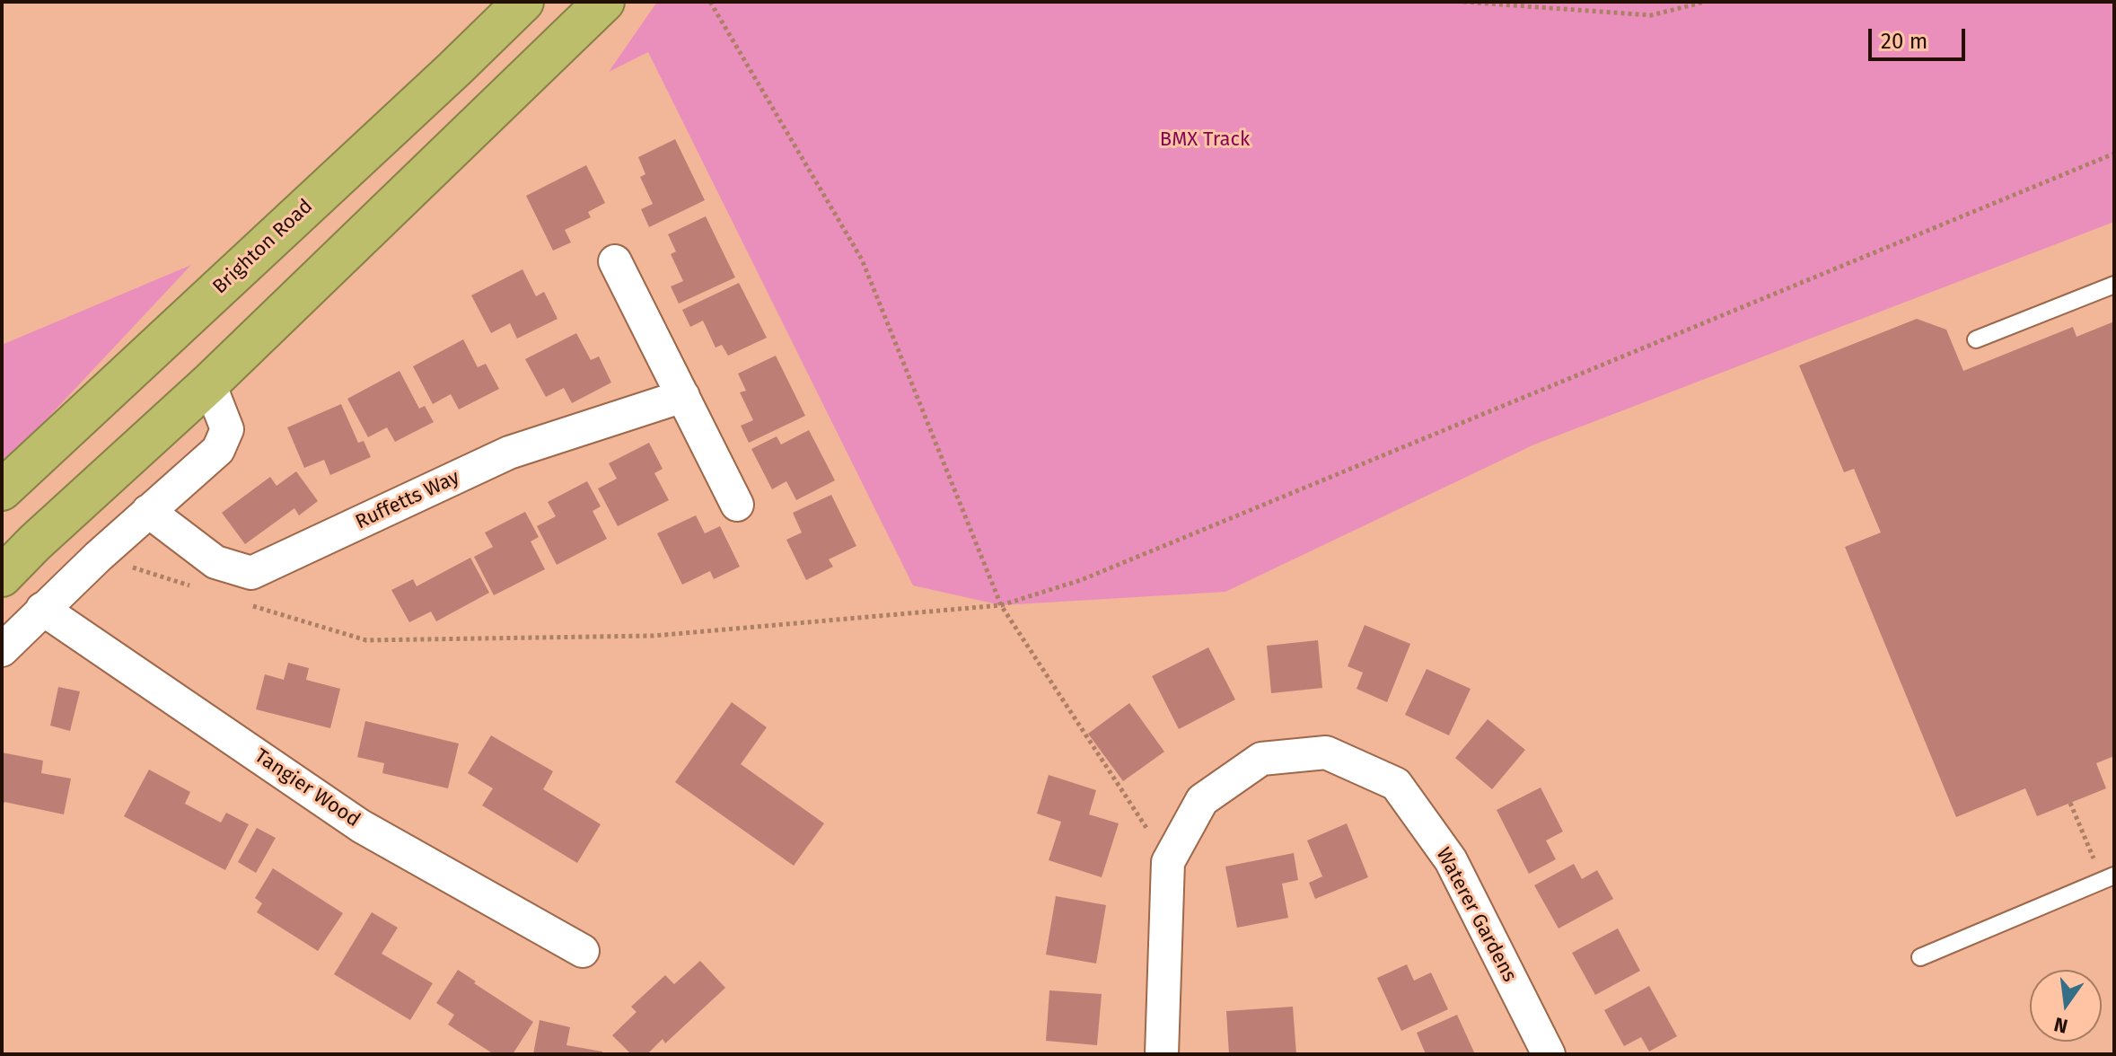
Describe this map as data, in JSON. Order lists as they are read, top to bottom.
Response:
{
  "streets": {
    "highway": ["Brighton Road"],
    "street": ["Ruffetts Way", "Tangier Wood", "Waterer Gardens"]
  },
  "parks": ["BMX Track"],
  "scale_bar": "20 m",
  "north": "bottom"
}
